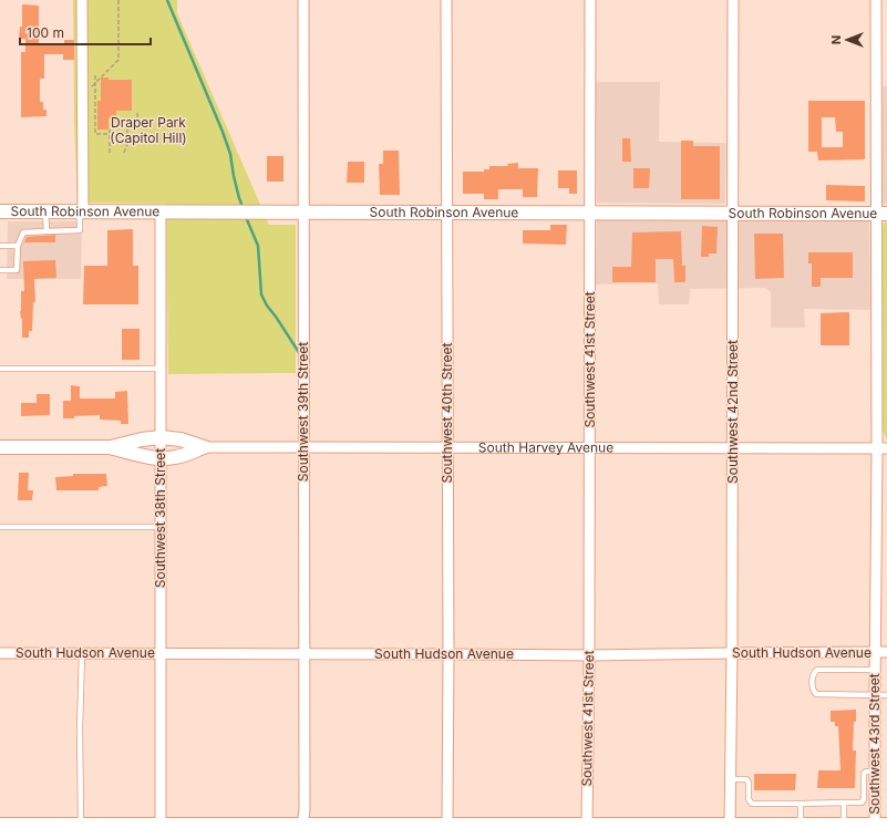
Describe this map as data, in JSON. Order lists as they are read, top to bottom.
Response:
{
  "streets": {
    "street": [
      "South Robinson Avenue",
      "Southwest 41st Street",
      "Southwest 39th Street",
      "Southwest 42nd Street",
      "Southwest 40th Street",
      "South Harvey Avenue",
      "Southwest 38th Street",
      "South Hudson Avenue",
      "Southwest 43rd Street"
    ]
  },
  "crossings": [
    ["South Robinson Avenue", "Southwest 41st Street"],
    ["South Robinson Avenue", "Southwest 39th Street"],
    ["South Robinson Avenue", "Southwest 42nd Street"],
    ["South Robinson Avenue", "Southwest 40th Street"],
    ["South Robinson Avenue", "Southwest 38th Street"],
    ["South Robinson Avenue", "Southwest 43rd Street"],
    ["Southwest 41st Street", "South Harvey Avenue"],
    ["Southwest 41st Street", "South Hudson Avenue"],
    ["Southwest 39th Street", "South Harvey Avenue"],
    ["Southwest 39th Street", "South Hudson Avenue"],
    ["Southwest 42nd Street", "South Harvey Avenue"],
    ["Southwest 42nd Street", "South Hudson Avenue"],
    ["Southwest 40th Street", "South Harvey Avenue"],
    ["Southwest 40th Street", "South Hudson Avenue"],
    ["South Harvey Avenue", "Southwest 38th Street"],
    ["South Harvey Avenue", "Southwest 43rd Street"],
    ["Southwest 38th Street", "South Hudson Avenue"],
    ["South Hudson Avenue", "Southwest 43rd Street"]
  ],
  "parks": ["Draper Park (Capitol Hill)"],
  "scale_bar": "100 m",
  "north": "left"
}
